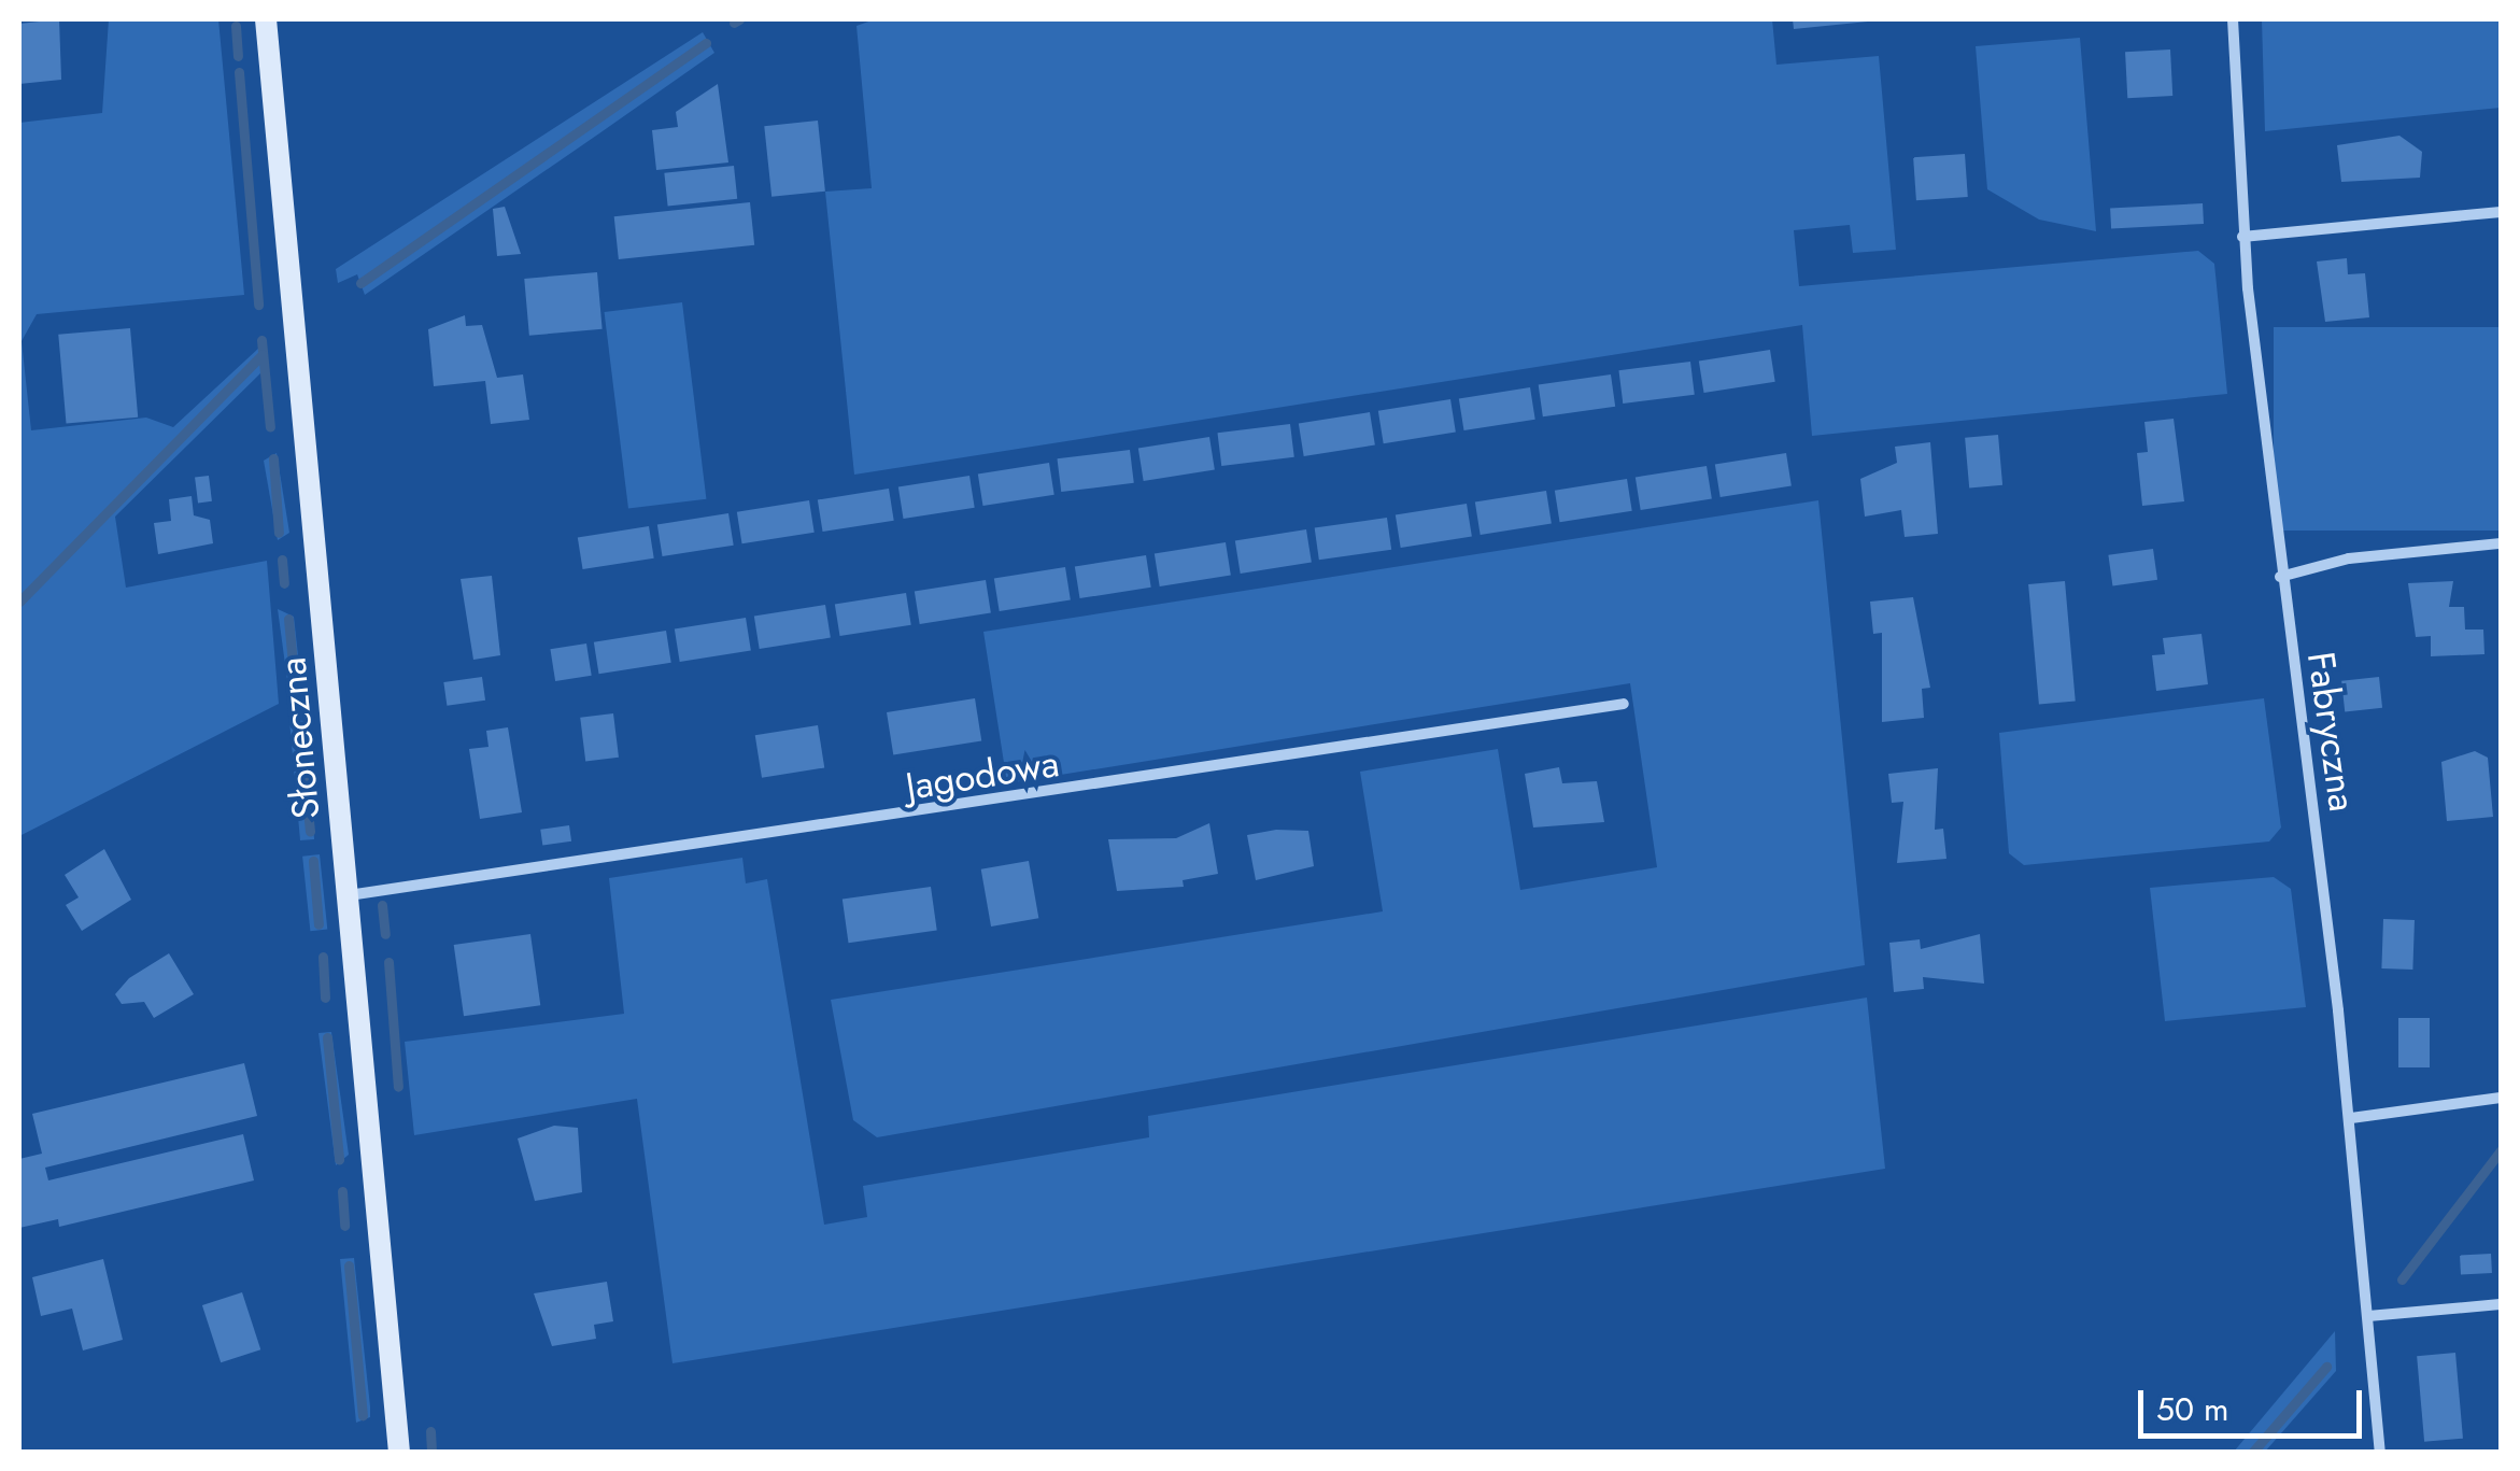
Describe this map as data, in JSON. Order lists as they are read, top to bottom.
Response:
{
  "streets": {
    "main road": ["Słoneczna"],
    "street": ["Fabryczna", "Jagodowa"]
  },
  "crossings": [
    ["Słoneczna", "Jagodowa"]
  ],
  "scale_bar": "50 m"
}
